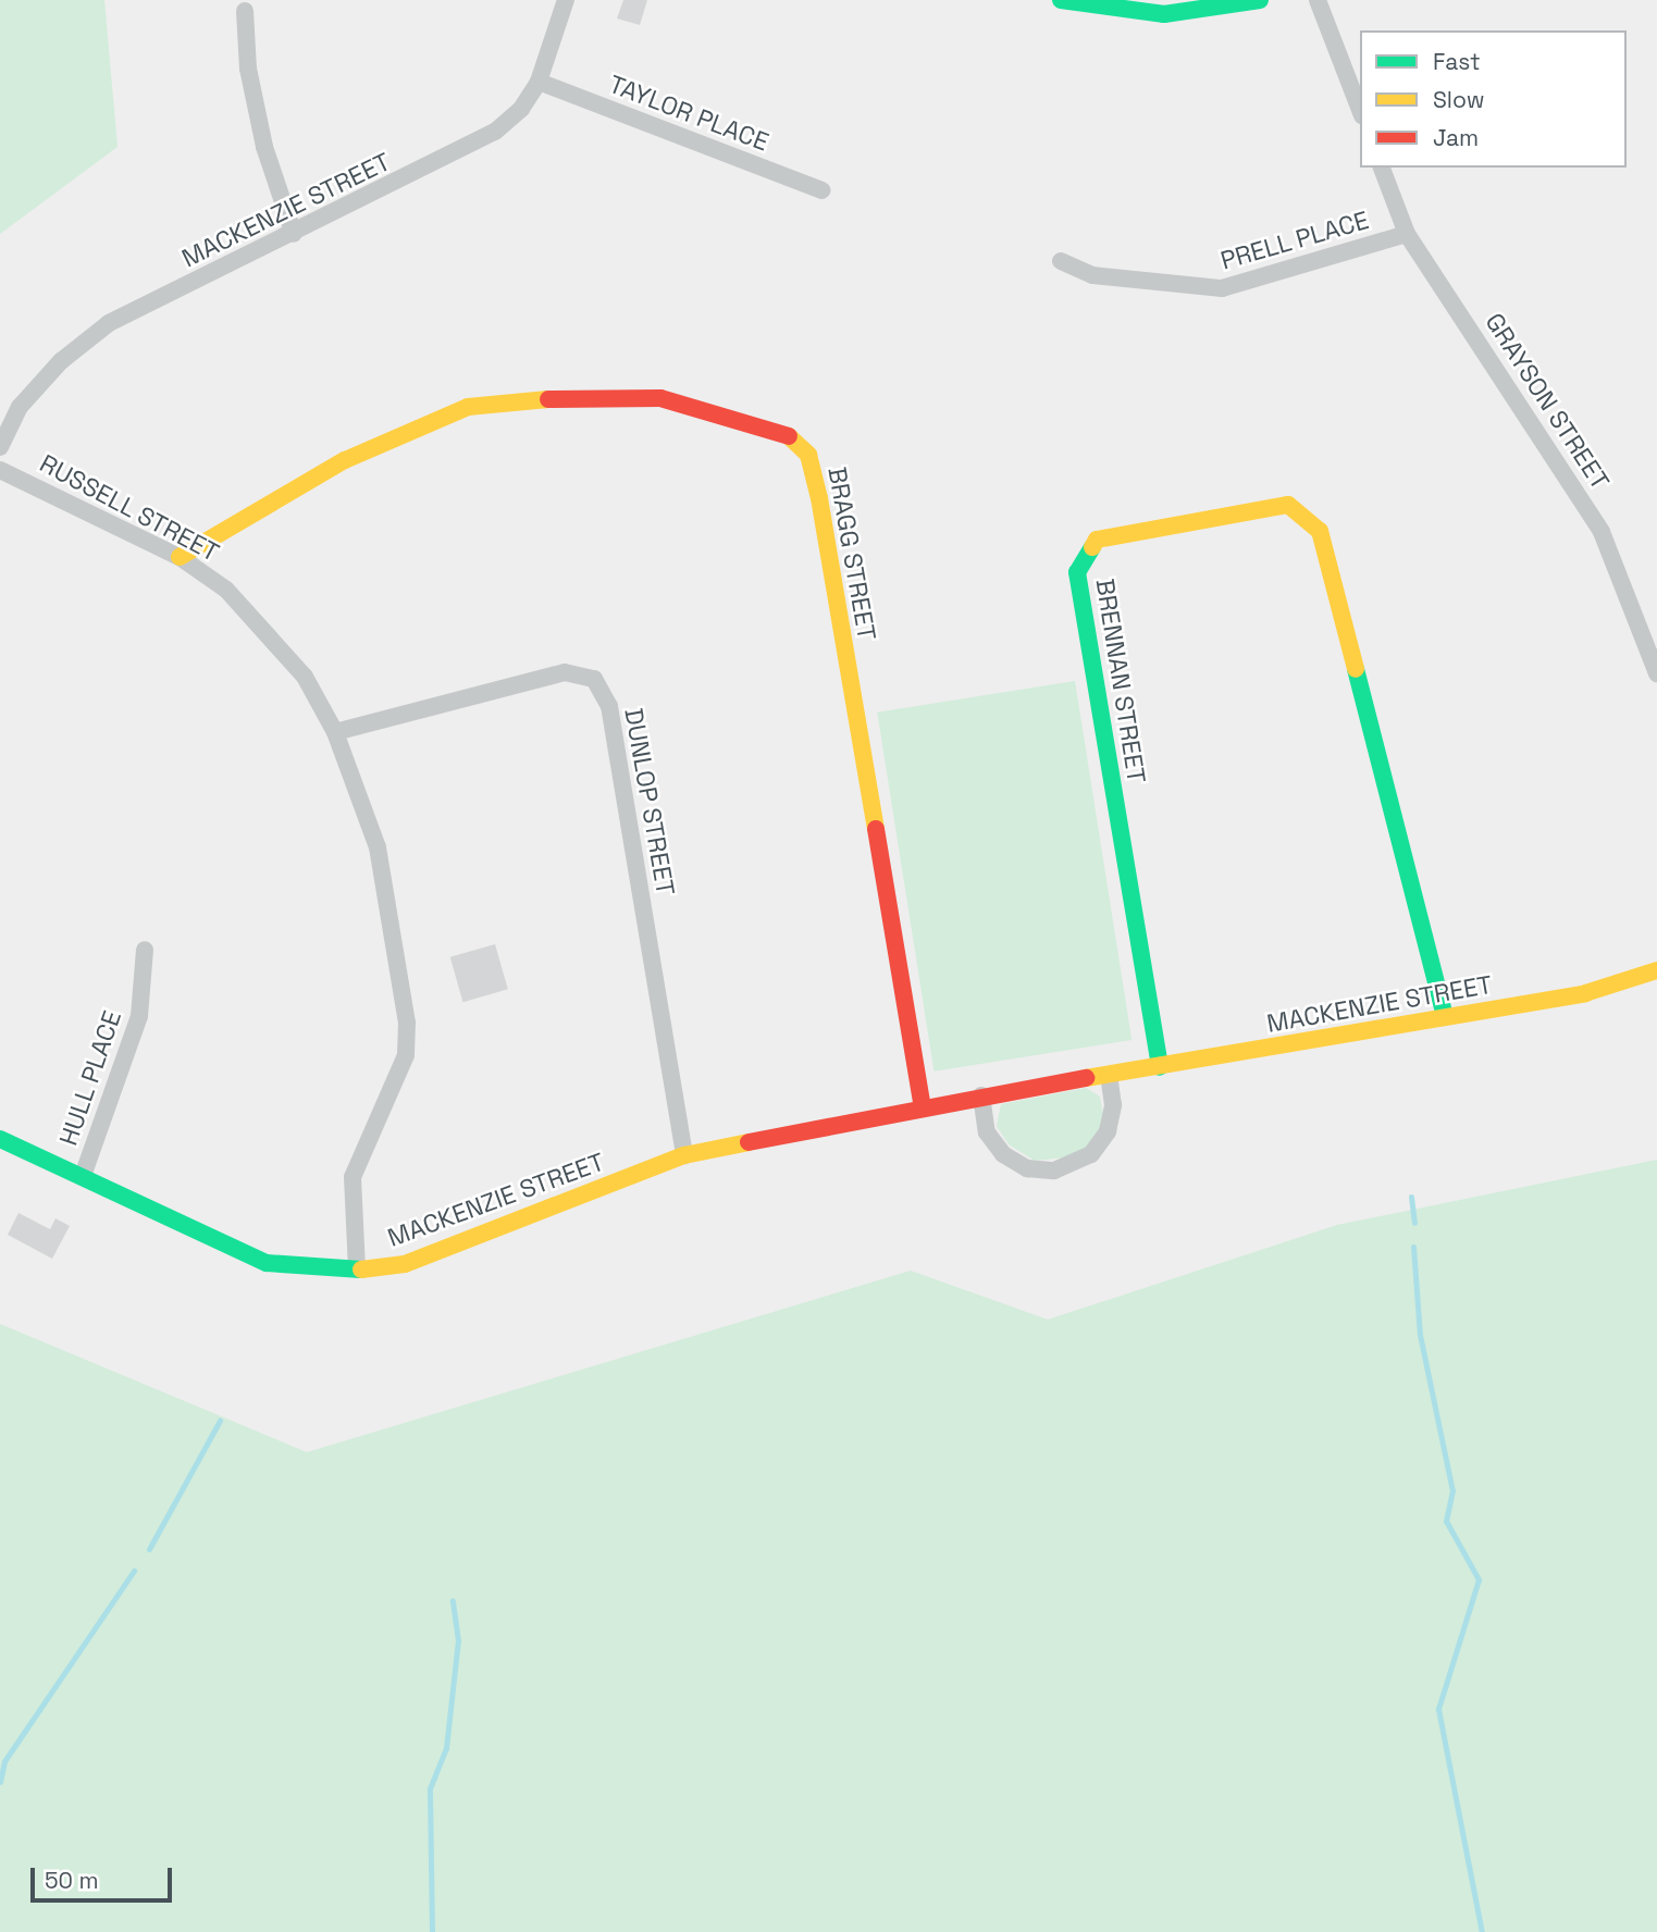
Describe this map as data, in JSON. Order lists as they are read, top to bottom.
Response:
{
  "streets": {
    "street": [
      "TAYLOR PLACE",
      "MACKENZIE STREET",
      "PRELL PLACE",
      "GRAYSON STREET",
      "RUSSELL STREET",
      "BRAGG STREET",
      "BRENNAN STREET",
      "DUNLOP STREET",
      "HULL PLACE"
    ]
  },
  "crossings": [
    ["TAYLOR PLACE", "MACKENZIE STREET"],
    ["MACKENZIE STREET", "RUSSELL STREET"],
    ["MACKENZIE STREET", "BRAGG STREET"],
    ["MACKENZIE STREET", "BRENNAN STREET"],
    ["MACKENZIE STREET", "DUNLOP STREET"],
    ["MACKENZIE STREET", "HULL PLACE"],
    ["PRELL PLACE", "GRAYSON STREET"],
    ["RUSSELL STREET", "BRAGG STREET"],
    ["RUSSELL STREET", "DUNLOP STREET"]
  ],
  "legend": ["Fast", "Slow", "Jam"],
  "scale_bar": "50 m"
}
